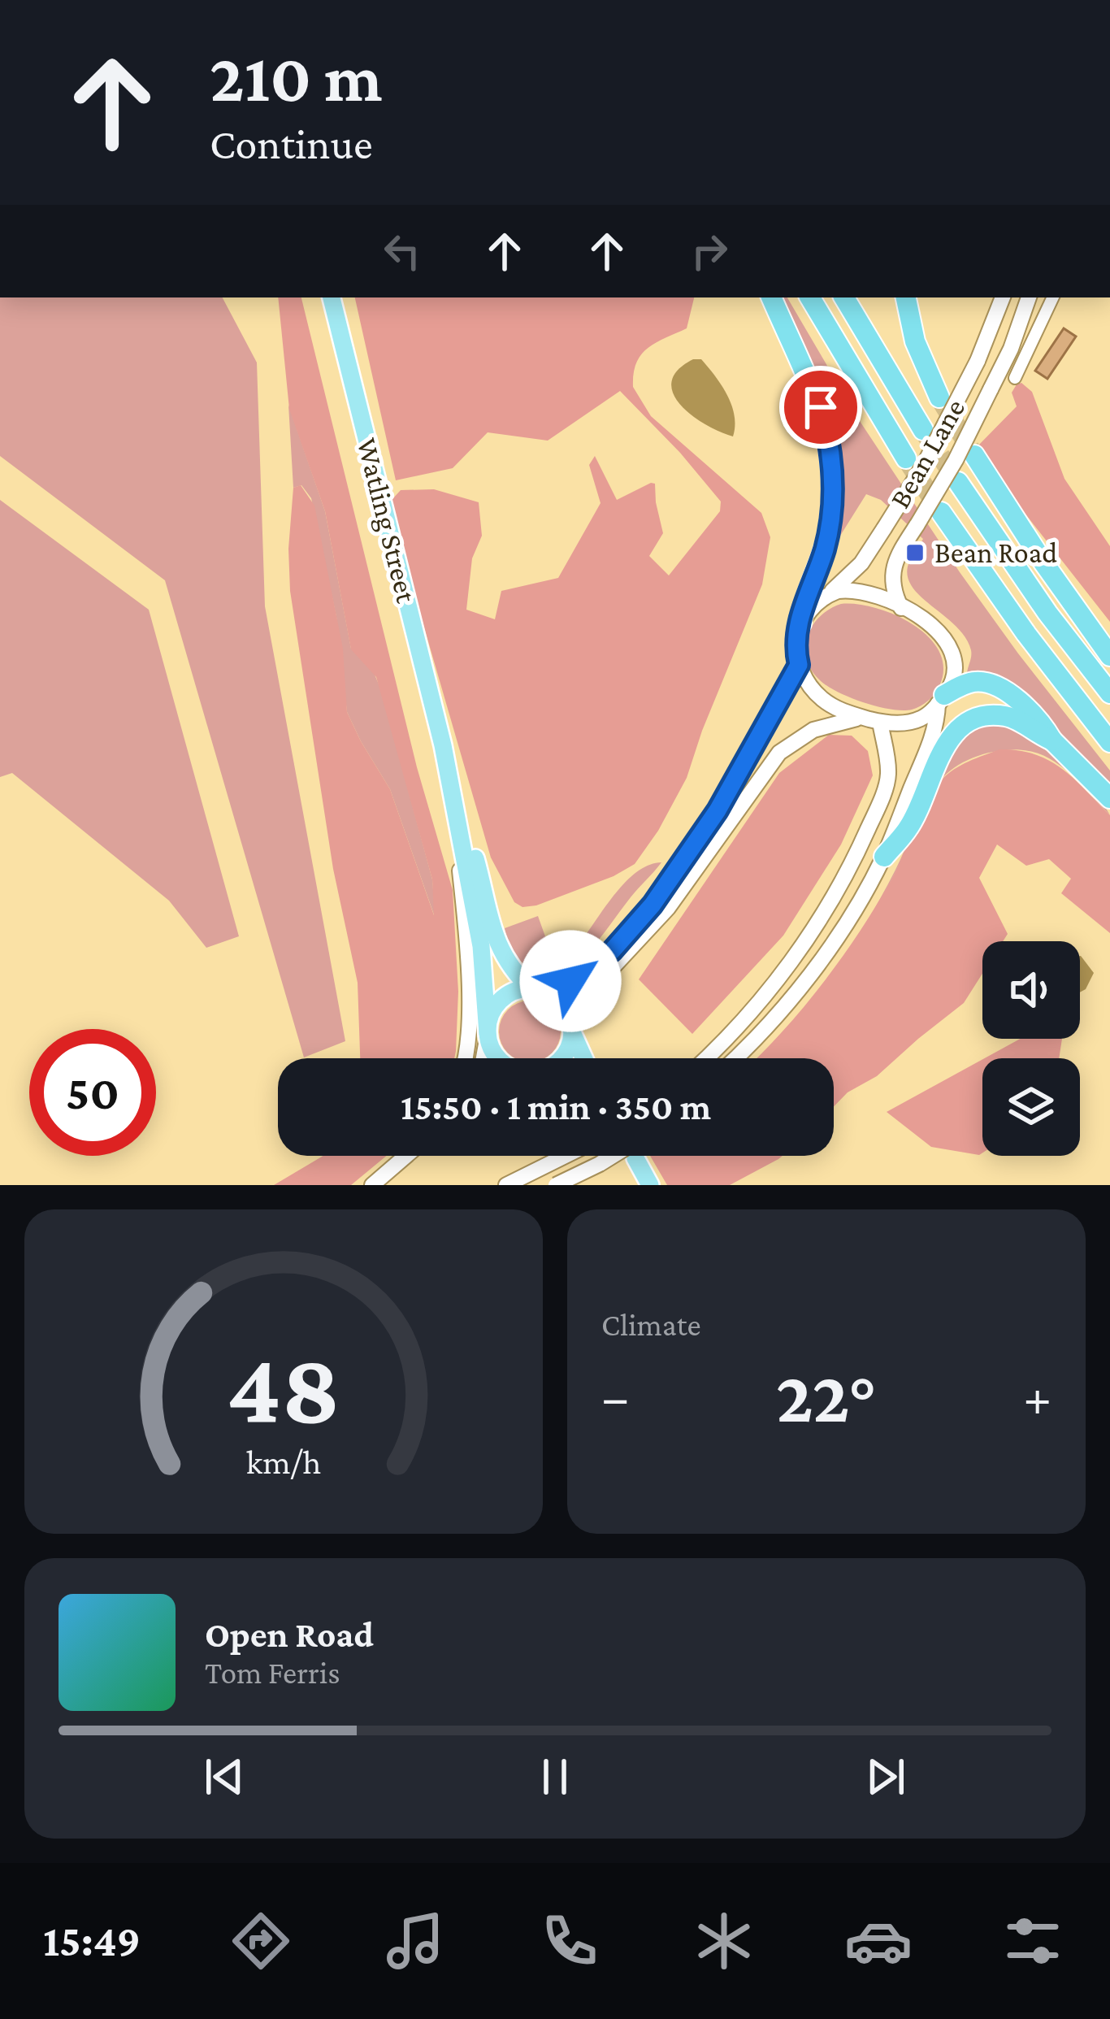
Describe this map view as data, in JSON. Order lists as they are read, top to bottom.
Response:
{
  "streets": {
    "main road": ["Bean Lane", "Watling Street"]
  },
  "places": {
    "transit": ["Bean Road"]
  },
  "page": {
    "turn": ["210 m", "Continue"],
    "limit": "50",
    "trip": "15:50 · 1 min · 350 m",
    "tile": "Climate",
    "heat": ["−", "22°", "+"],
    "song": ["Open Road", "Tom Ferris"],
    "tabs": "15:49",
    "gauge": ["48", "km/h"]
  }
}
